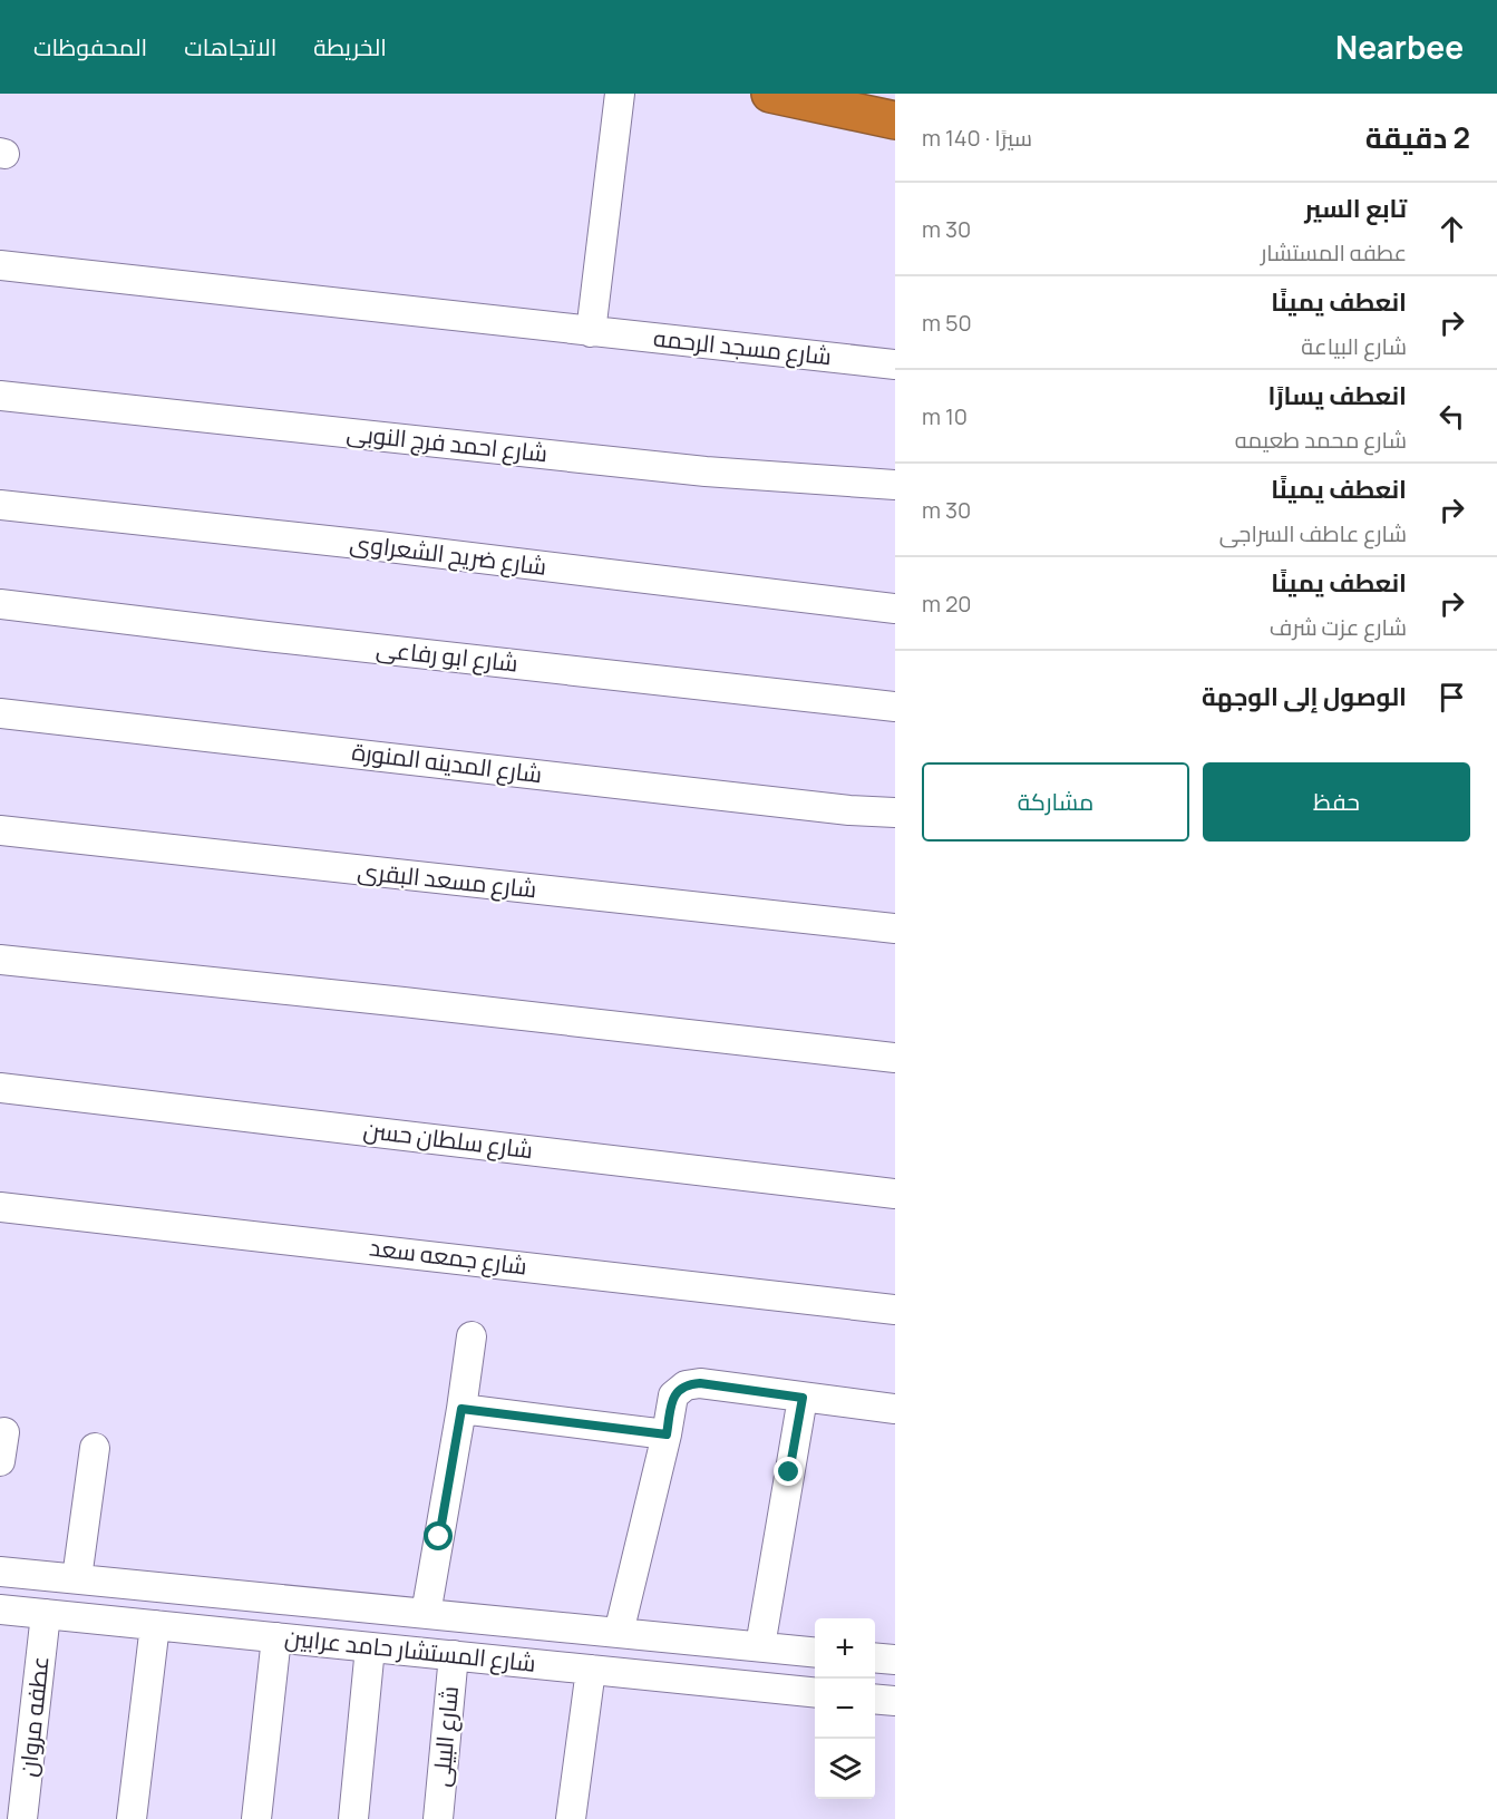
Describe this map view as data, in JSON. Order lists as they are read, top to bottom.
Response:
{
  "streets": {
    "street": [
      "شارع مسجد الرحمه",
      "شارع احمد فرج النوبى",
      "شارع ضريح الشعراوى",
      "شارع ابو رفاعى",
      "شارع المدينه المنورة",
      "شارع مسعد البقرى",
      "شارع سلطان حسن",
      "شارع جمعه سعد",
      "شارع المستشار حامد عرابين",
      "عطفه مروان",
      "شارع البيلى"
    ]
  },
  "crossings": [
    ["شارع المستشار حامد عرابين", "عطفه مروان"],
    ["شارع المستشار حامد عرابين", "شارع البيلى"]
  ],
  "page": {
    "header": "Nearbee",
    "nav": ["الخريطة", "الاتجاهات", "المحفوظات"],
    "heading": ["2 دقيقة", "سيرًا · 140 m"],
    "list": [
      ["تابع السير", "عطفه المستشار", "30 m"],
      ["انعطف يمينًا", "شارع البياعة", "50 m"],
      ["انعطف يسارًا", "شارع محمد طعيمه", "10 m"],
      ["انعطف يمينًا", "شارع عاطف السراجى", "30 m"],
      ["انعطف يمينًا", "شارع عزت شرف", "20 m"],
      "الوصول إلى الوجهة"
    ],
    "buttons": ["حفظ", "مشاركة"],
    "map_buttons": ["+", "−"]
  }
}
